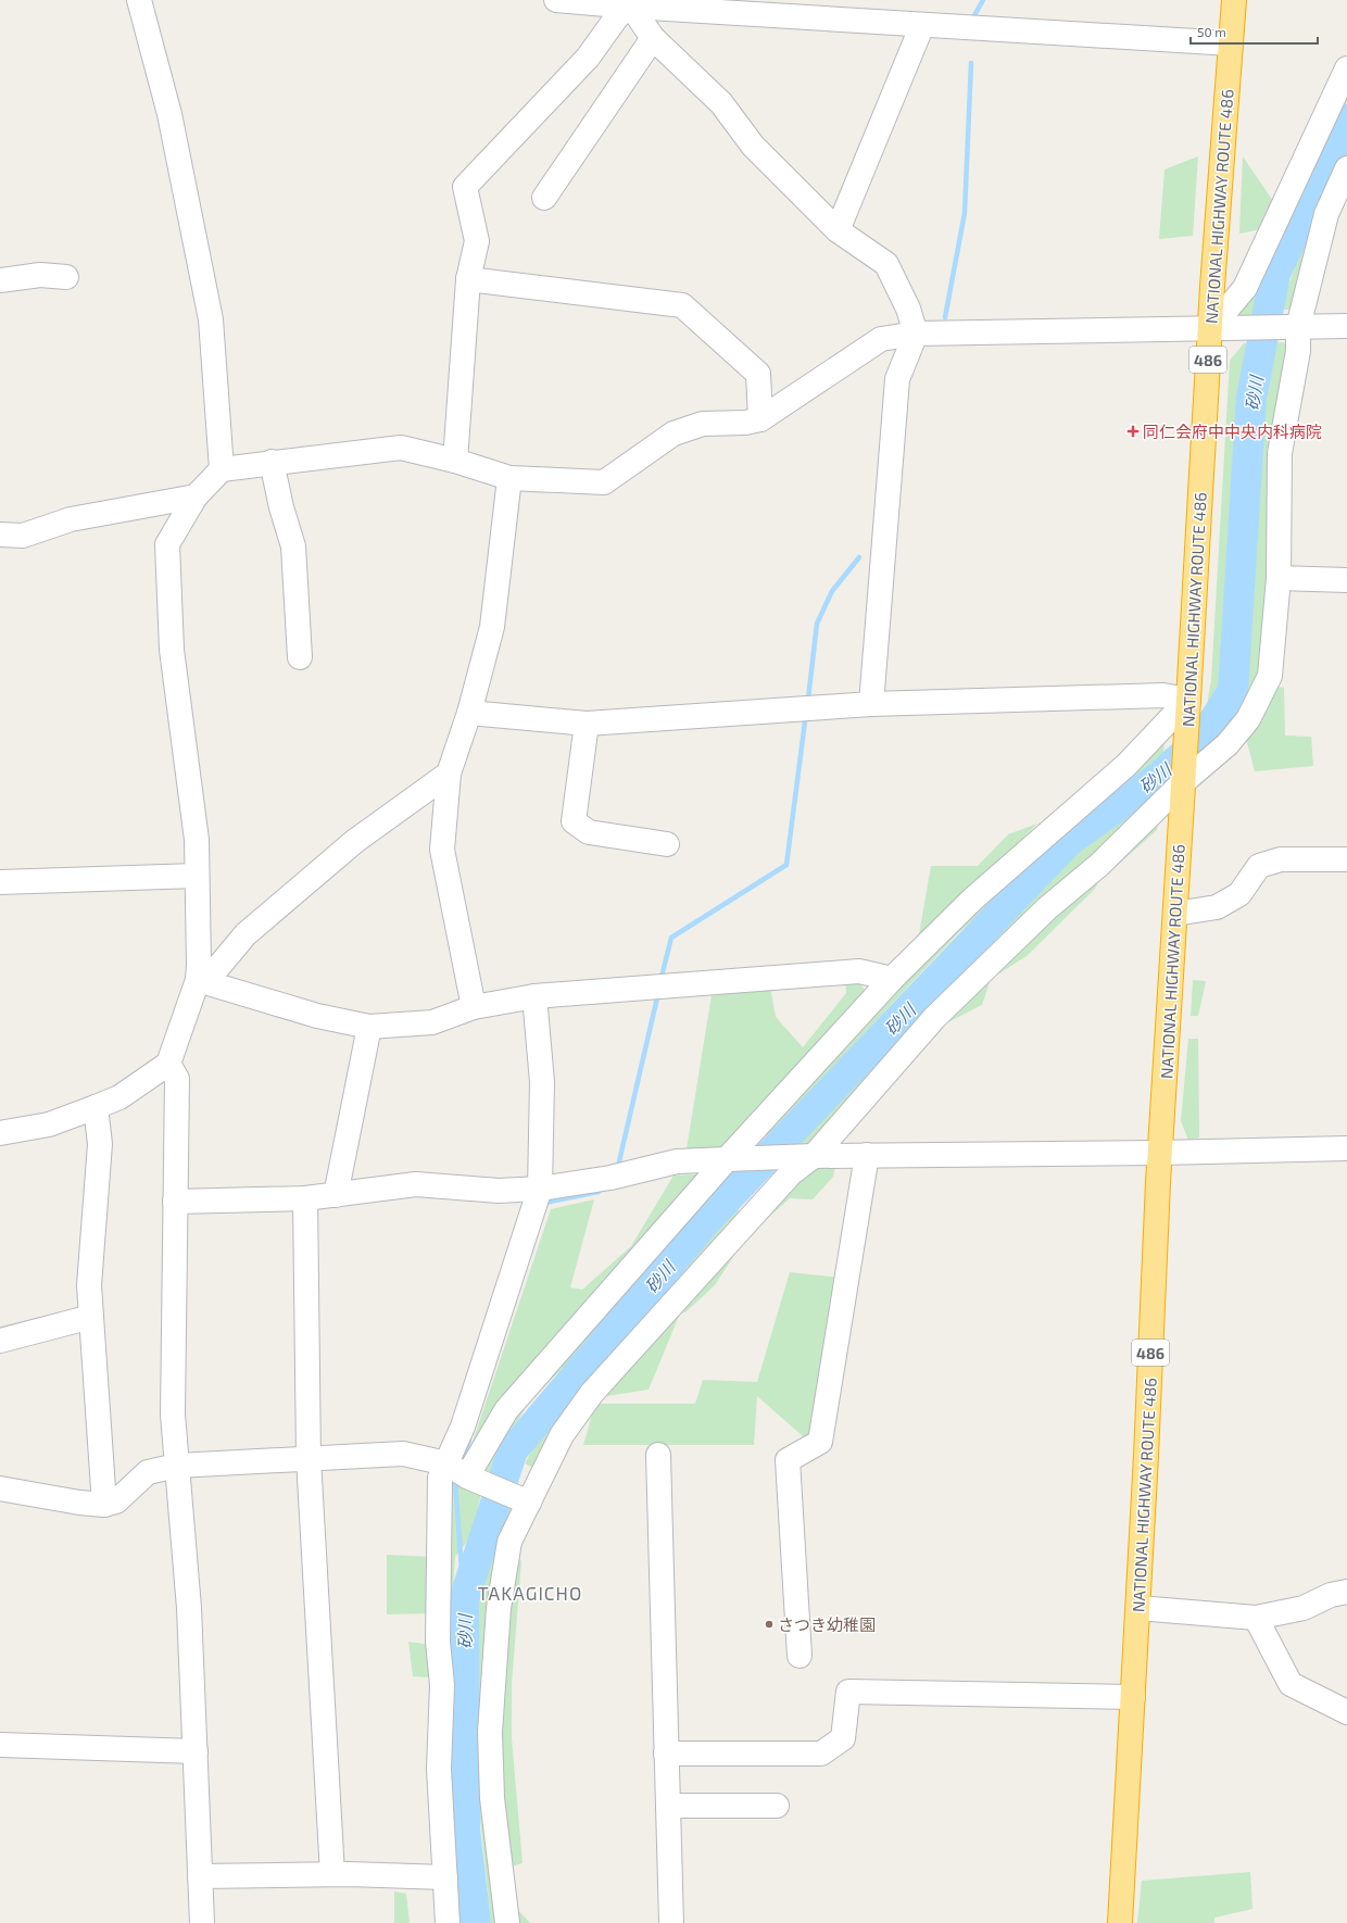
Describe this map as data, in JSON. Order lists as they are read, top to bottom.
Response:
{
  "streets": {
    "highway": ["NATIONAL HIGHWAY ROUTE 486", "486"]
  },
  "districts": ["TAKAGICHO"],
  "water": ["砂川"],
  "places": {
    "health": ["同仁会府中中央内科病院"],
    "other": ["さつき幼稚園"]
  },
  "scale_bar": "50 m"
}
